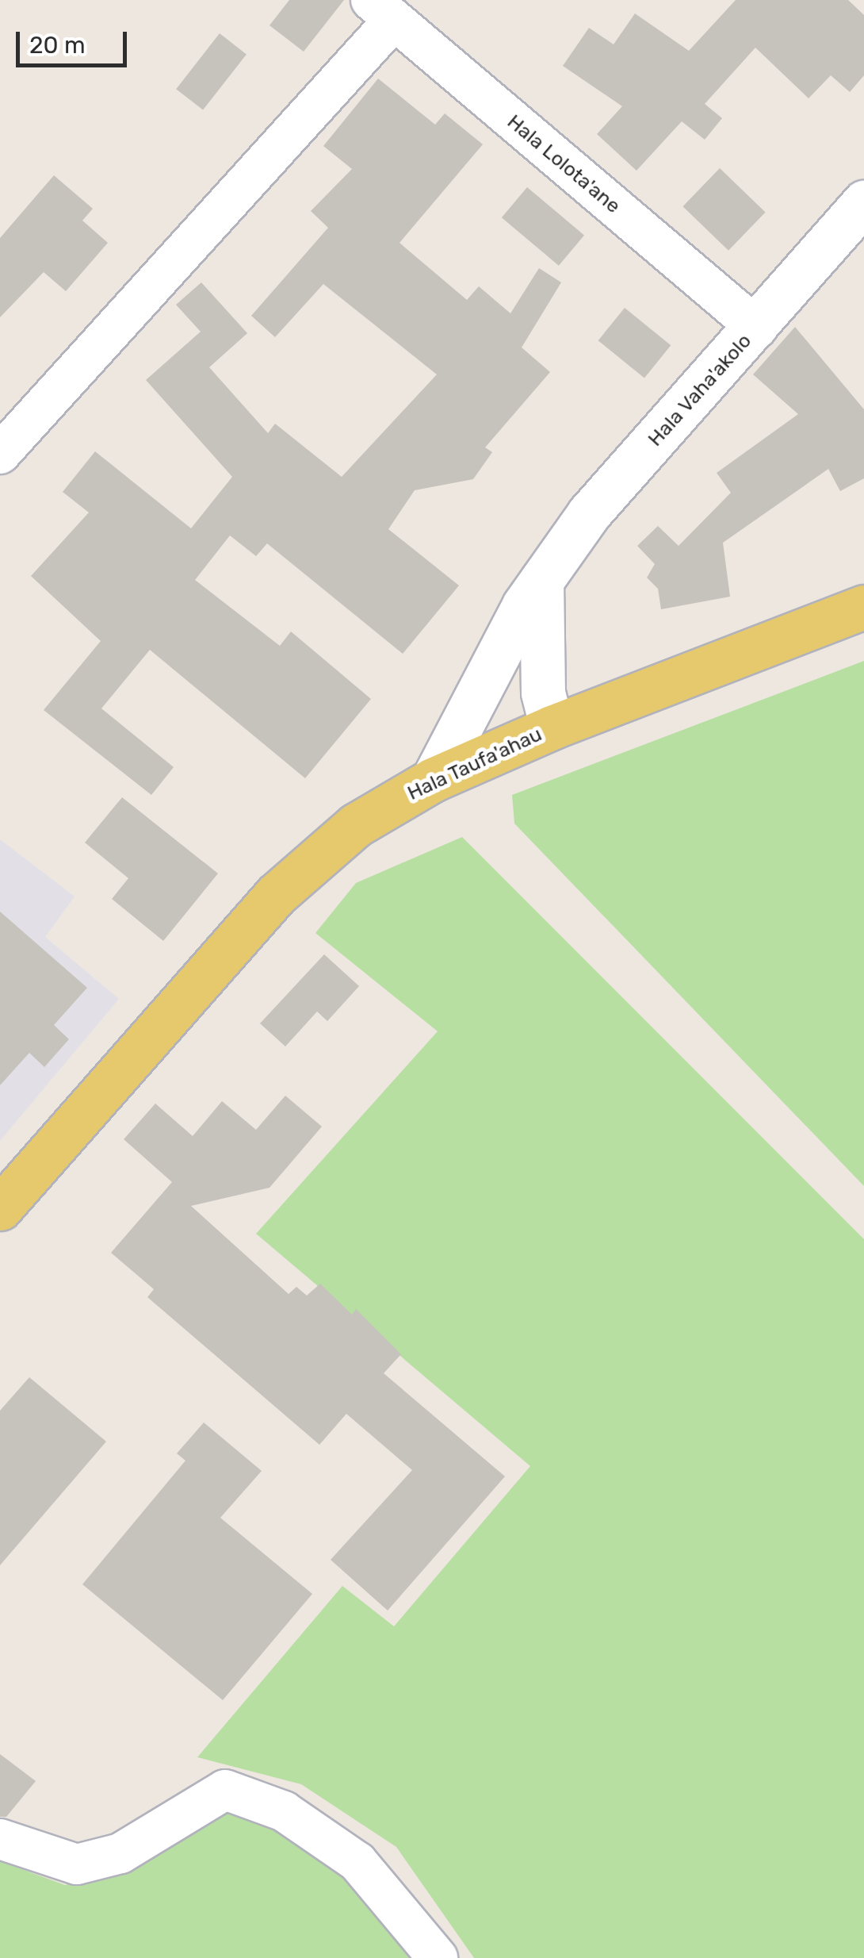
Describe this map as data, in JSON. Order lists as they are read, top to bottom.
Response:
{
  "streets": {
    "main road": ["Hala Vaha'akolo", "Hala Taufa'ahau"],
    "street": ["Hala Lolota'ane"]
  },
  "crossings": [
    ["Hala Lolota'ane", "Hala Vaha'akolo"],
    ["Hala Vaha'akolo", "Hala Taufa'ahau"]
  ],
  "scale_bar": "20 m"
}
